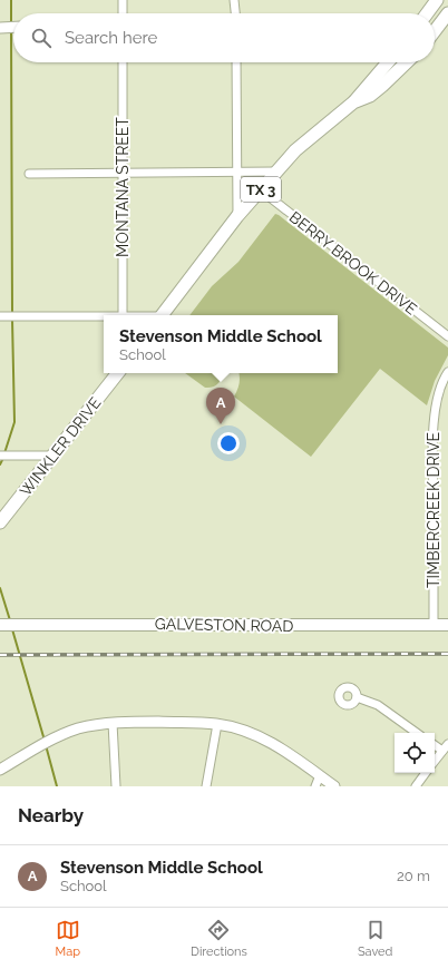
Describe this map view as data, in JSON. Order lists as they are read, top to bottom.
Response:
{
  "streets": {
    "main road": ["TX 3", "WINKLER DRIVE", "GALVESTON ROAD"],
    "street": ["MONTANA STREET", "BERRY BROOK DRIVE", "TIMBERCREEK DRIVE"]
  },
  "crossings": [
    ["TX 3", "BERRY BROOK DRIVE"],
    ["TIMBERCREEK DRIVE", "GALVESTON ROAD"]
  ],
  "page": {
    "search": "Search here",
    "popup": ["Stevenson Middle School", "School"],
    "pins": "A",
    "heading": "Nearby",
    "list": [
      {
        "mark": "A",
        "name": "Stevenson Middle School",
        "note": "School",
        "value": "20 m"
      }
    ],
    "nav": ["Map", "Directions", "Saved"]
  }
}
